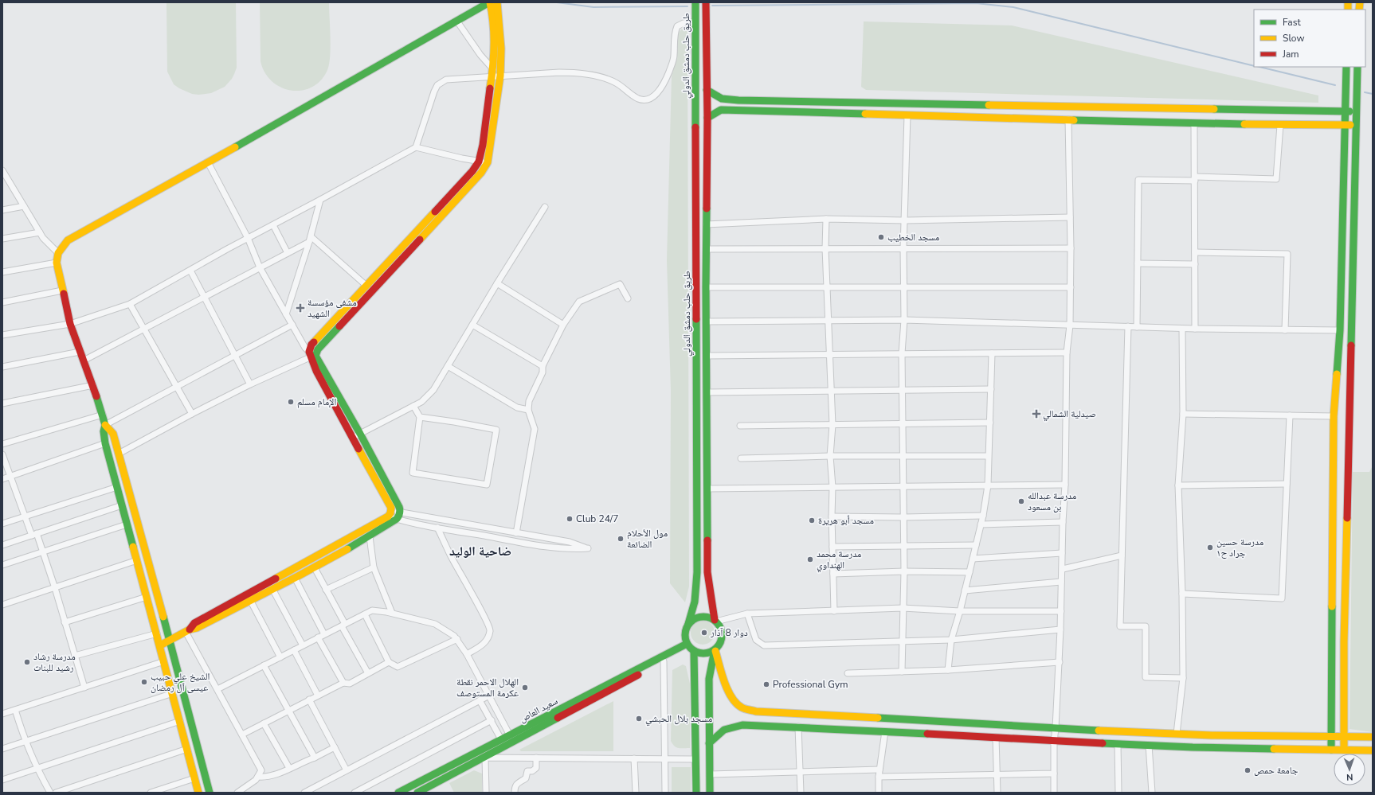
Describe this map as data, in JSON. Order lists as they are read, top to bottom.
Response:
{
  "streets": {
    "main road": ["طريق حلب دمشق الدولي", "سعيد العاص"]
  },
  "crossings": [
    ["طريق حلب دمشق الدولي", "سعيد العاص"]
  ],
  "districts": ["ضاحية الوليد"],
  "places": {
    "other": [
      "مسجد الخطيب",
      "الإمام مسلم",
      "مدرسة عبدالله بن مسعود",
      "Club 24/7",
      "مسجد أبو هريرة",
      "مول الأحلام الضائعة",
      "مدرسة حسين جراد ح١",
      "مدرسة محمد الهنداوي",
      "دوار 8 آذار",
      "مدرسة رشاد رشيد للبنات",
      "الشيخ علي حبيب عيسى ٱل رمضان",
      "Professional Gym",
      "الهلال الاحمر نقطة عكرمة المستوصف",
      "مسجد بلال الحبشي",
      "جامعة حمص"
    ],
    "health": ["مشفى مؤسسة الشهيد", "صيدلية الشمالي"]
  },
  "legend": ["Fast", "Slow", "Jam"],
  "north": "bottom"
}
